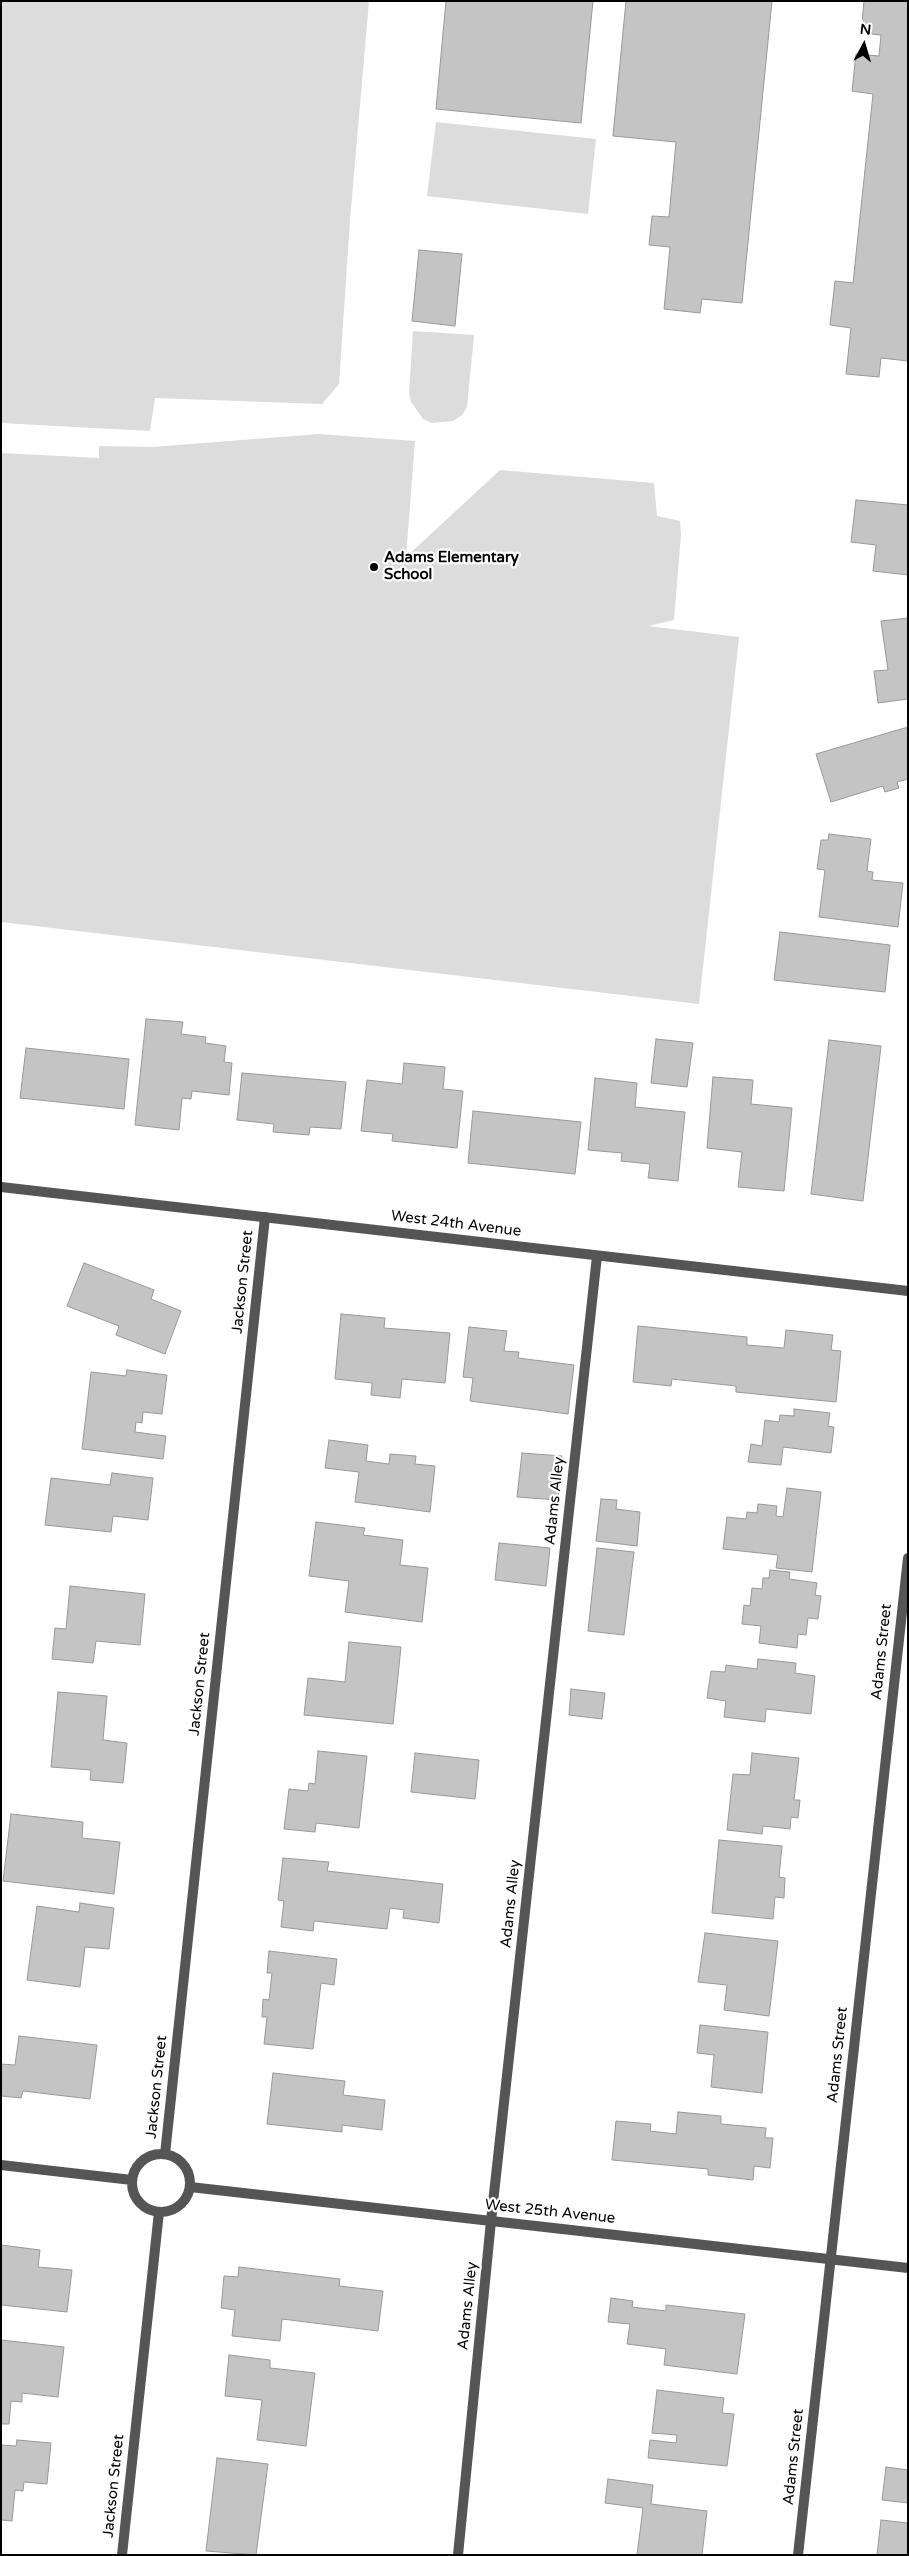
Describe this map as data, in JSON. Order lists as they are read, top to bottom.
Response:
{
  "streets": {
    "street": [
      "West 24th Avenue",
      "Jackson Street",
      "Adams Alley",
      "Adams Street",
      "West 25th Avenue"
    ]
  },
  "crossings": [
    ["West 24th Avenue", "Jackson Street"],
    ["West 24th Avenue", "Adams Alley"],
    ["Jackson Street", "West 25th Avenue"],
    ["Adams Alley", "West 25th Avenue"],
    ["Adams Street", "West 25th Avenue"]
  ],
  "places": ["Adams Elementary School"],
  "north": "top"
}
